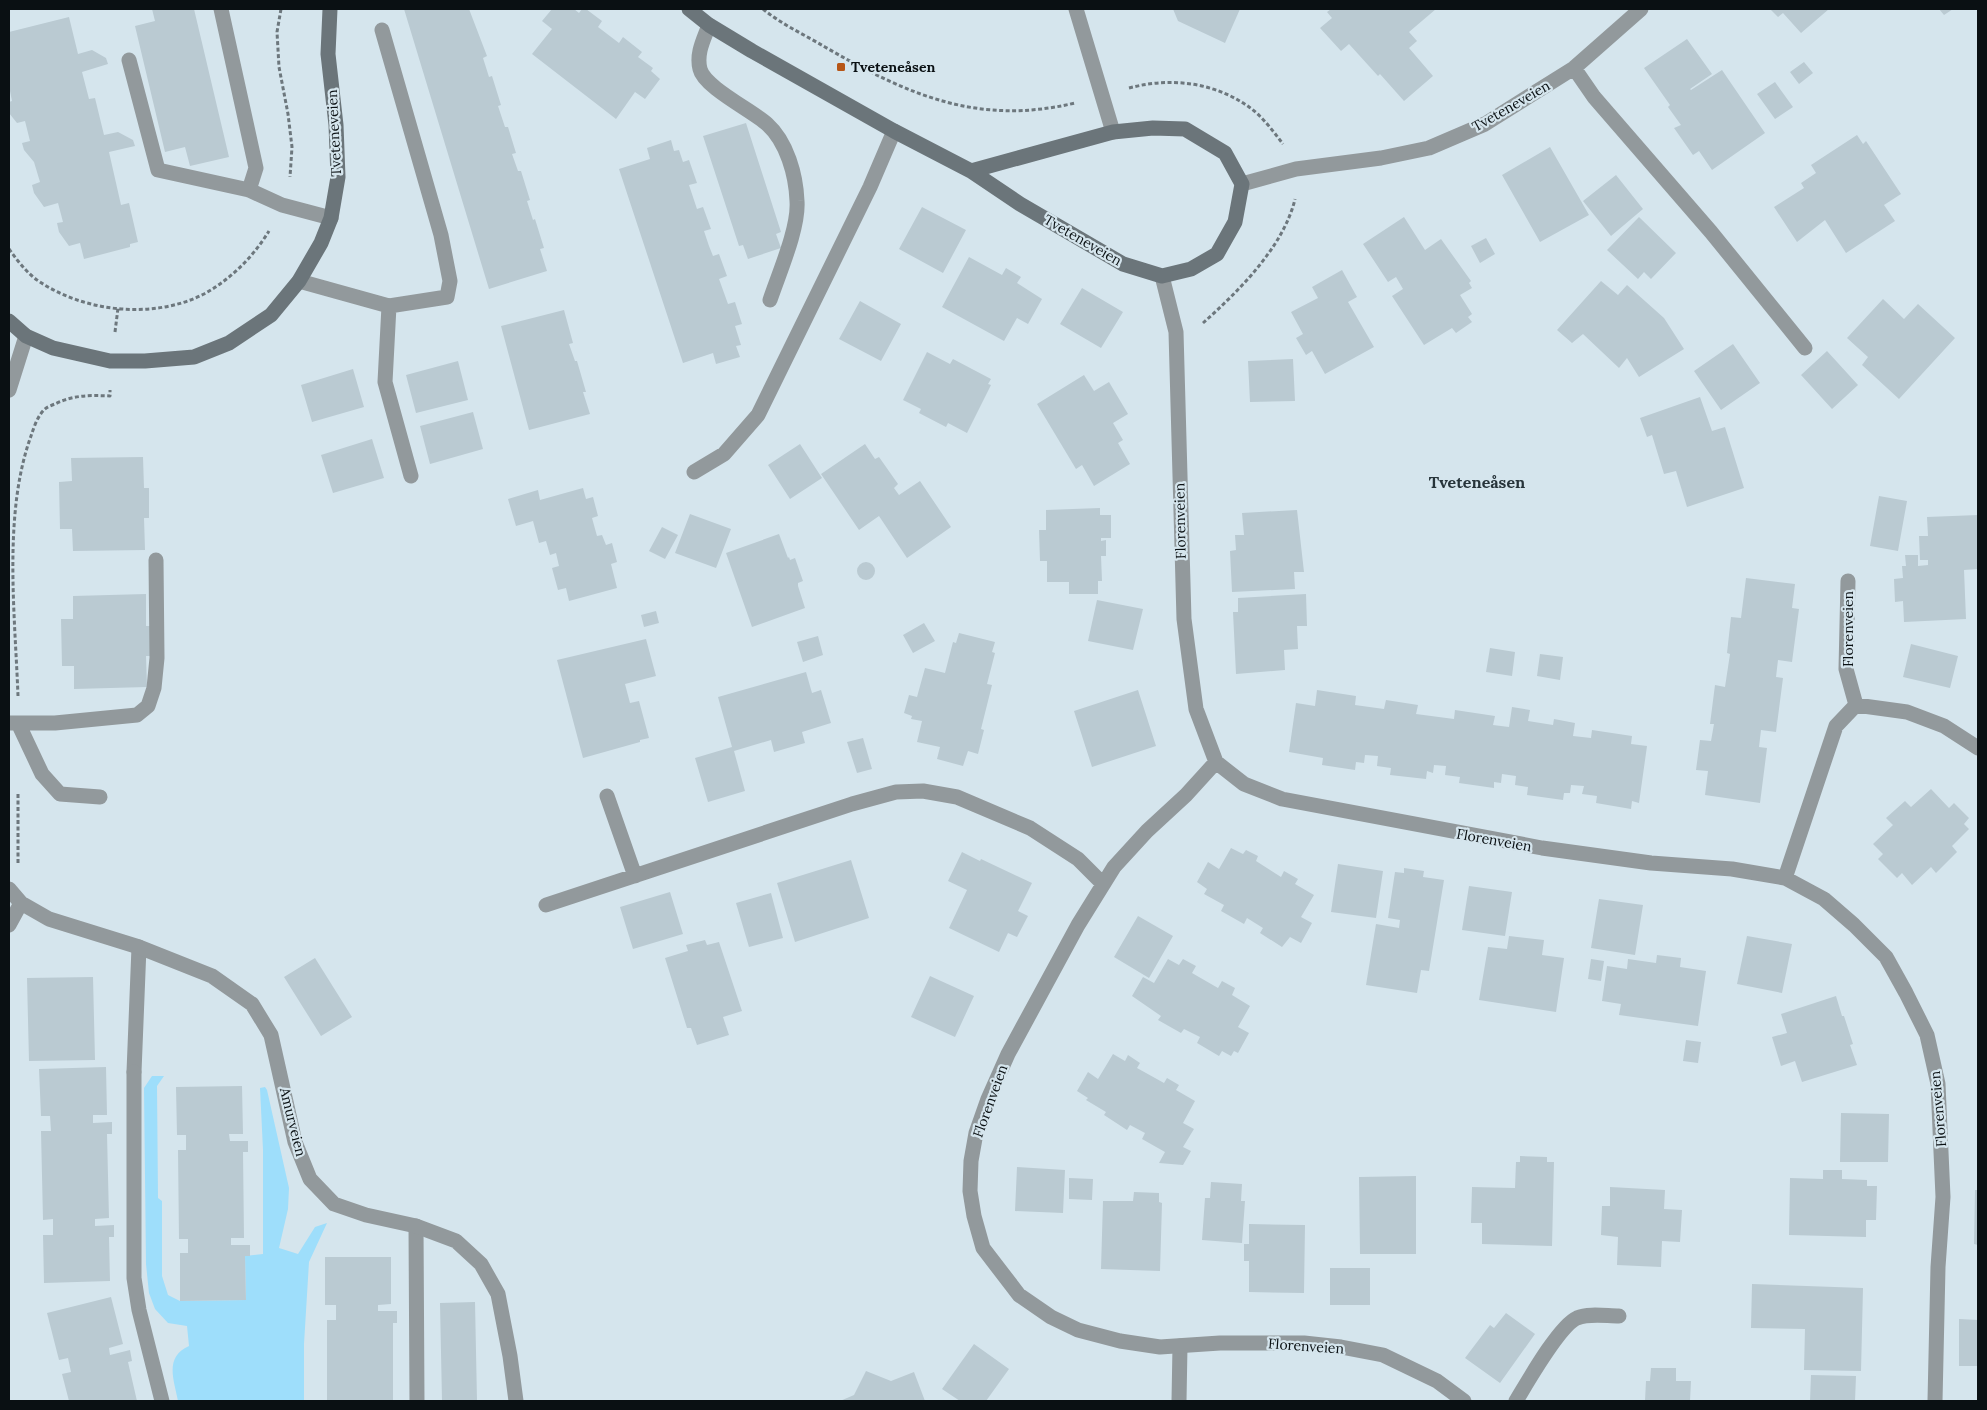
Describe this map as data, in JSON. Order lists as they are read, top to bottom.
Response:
{
  "streets": {
    "street": ["Tveteneveien", "Florenveien", "Amurveien"]
  },
  "crossings": [
    ["Tveteneveien", "Florenveien"]
  ],
  "districts": ["Tveteneåsen"],
  "places": {
    "transit": ["Tveteneåsen"]
  }
}
